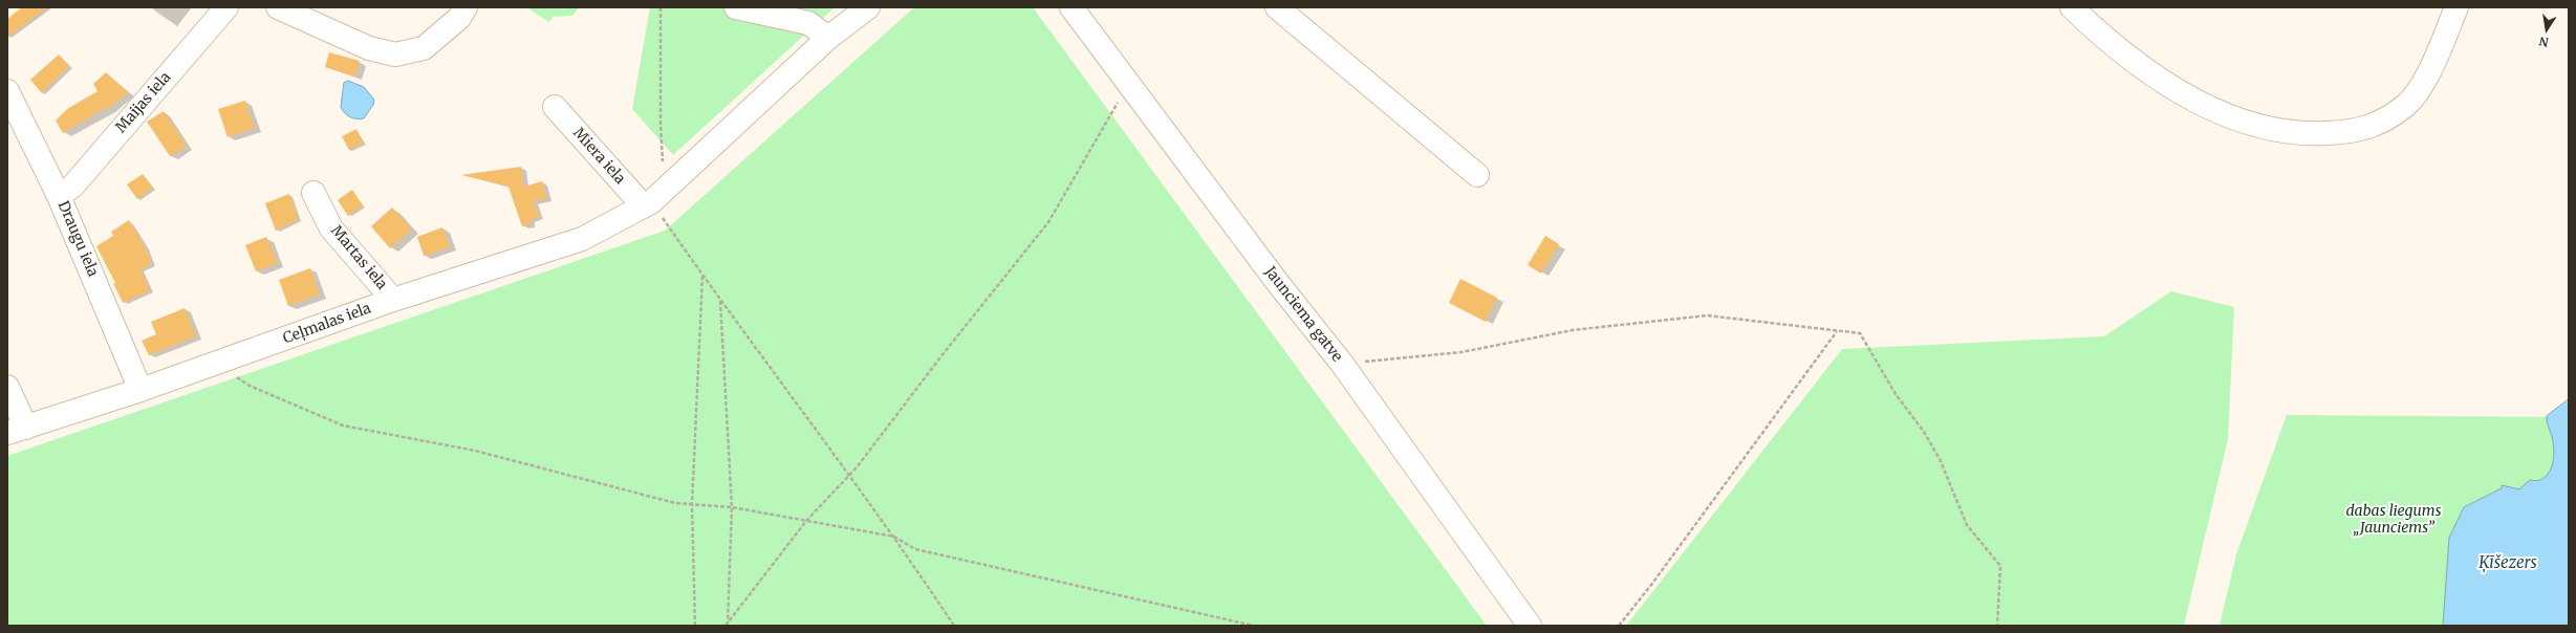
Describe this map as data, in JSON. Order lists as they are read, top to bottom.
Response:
{
  "streets": {
    "street": [
      "Maijas iela",
      "Miera iela",
      "Draugu iela",
      "Martas iela",
      "Jaunciema gatve",
      "Ceļmalas iela"
    ]
  },
  "crossings": [
    ["Maijas iela", "Draugu iela"],
    ["Miera iela", "Ceļmalas iela"],
    ["Draugu iela", "Ceļmalas iela"],
    ["Martas iela", "Ceļmalas iela"]
  ],
  "water": ["Ķīšezers"],
  "parks": ["dabas liegums „Jaunciems”"],
  "north": "bottom"
}
